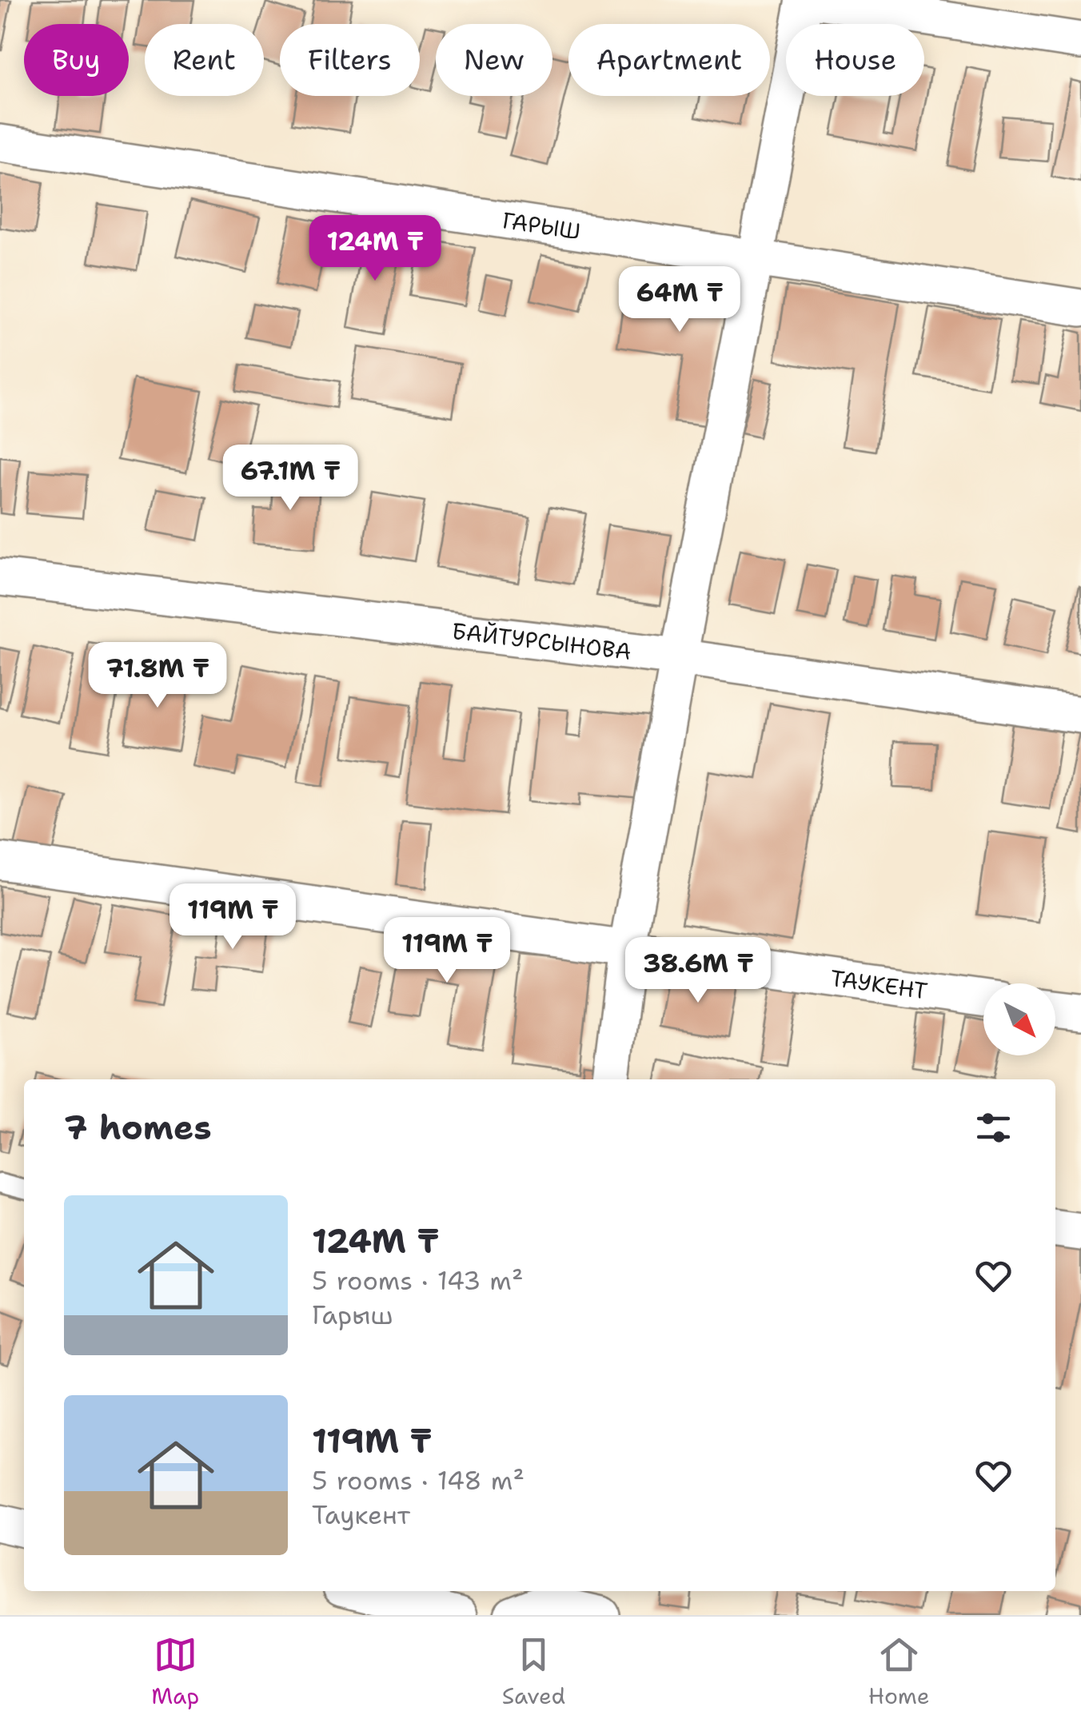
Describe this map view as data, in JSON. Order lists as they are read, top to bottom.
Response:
{
  "streets": {
    "street": ["ГАРЫШ", "БАЙТУРСЫНОВА", "ТАУКЕНТ"]
  },
  "north": "bottom right",
  "page": {
    "chip": [
      "Buy",
      "Rent",
      "Filters",
      "New",
      "Apartment",
      "House"
    ],
    "price": [
      "124M ₸",
      "64M ₸",
      "67.1M ₸",
      "71.8M ₸",
      "119M ₸",
      "119M ₸",
      "38.6M ₸"
    ],
    "heading": "7 homes",
    "list": [
      {
        "name": "124M ₸",
        "note": "5 rooms · 143 m² · Гарыш"
      },
      {
        "name": "119M ₸",
        "note": "5 rooms · 148 m² · Таукент"
      }
    ],
    "tabs": ["Map", "Saved", "Home"]
  }
}
